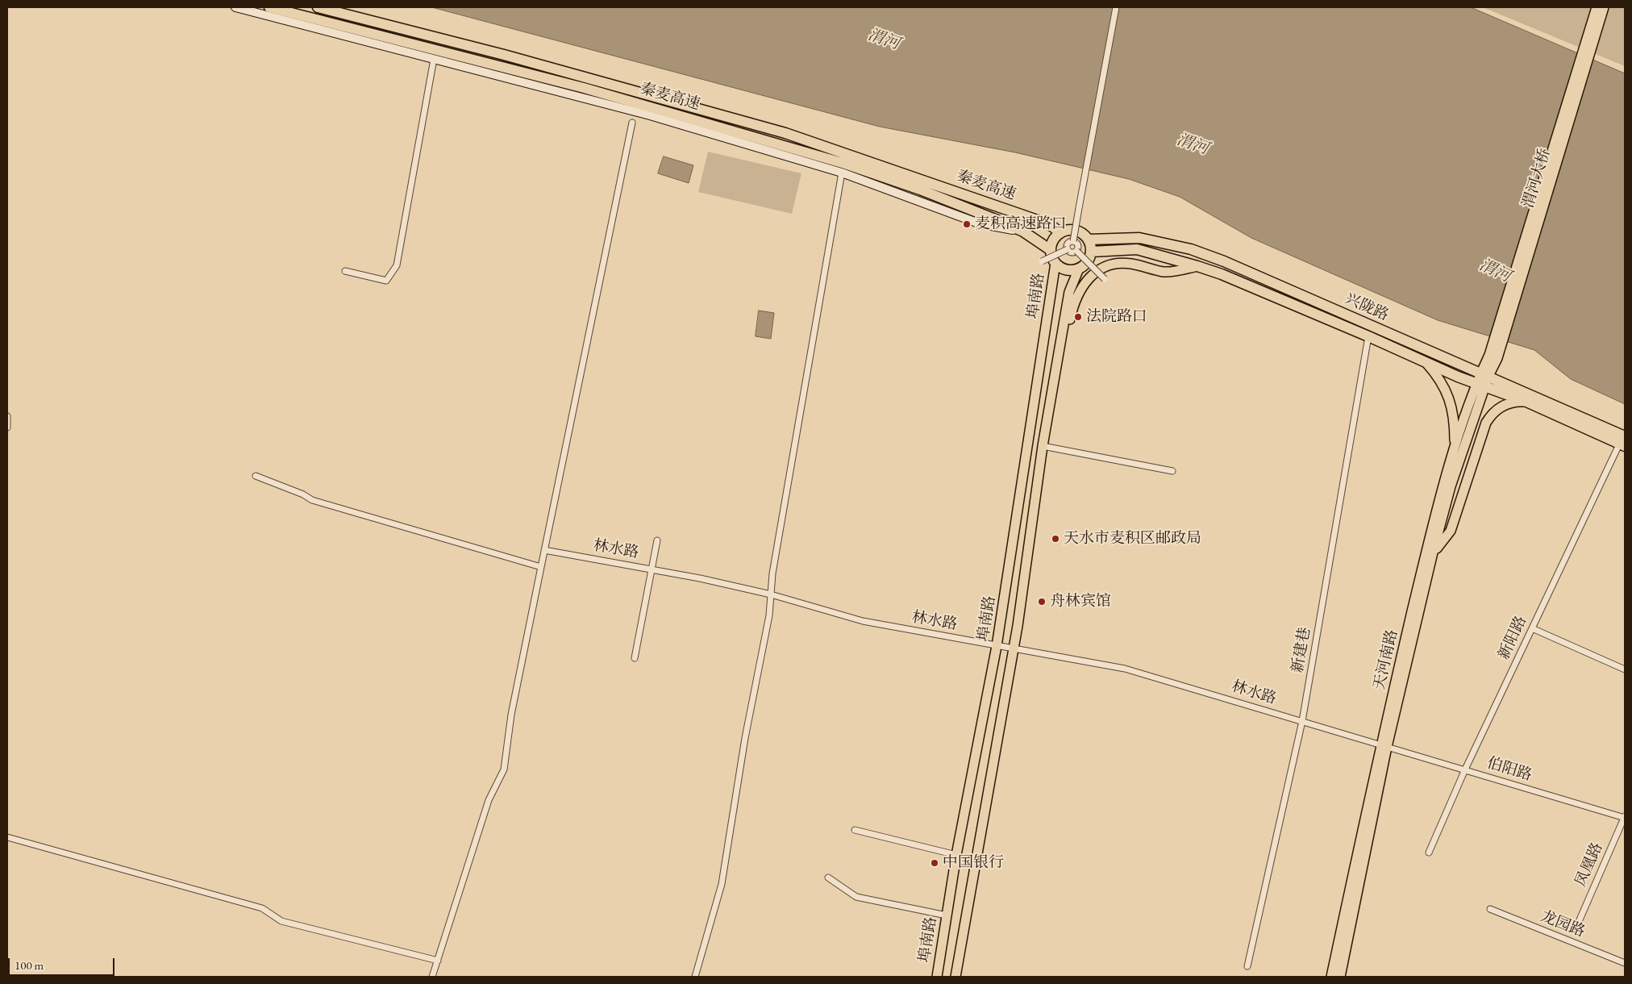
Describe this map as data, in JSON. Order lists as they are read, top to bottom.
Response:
{
  "streets": {
    "highway": ["秦麦高速", "兴陇路"],
    "main road": ["渭河大桥", "埠南路", "天河南路"],
    "street": [
      "林水路",
      "新阳路",
      "新建巷",
      "伯阳路",
      "凤凰路",
      "龙园路"
    ]
  },
  "crossings": [
    ["渭河大桥", "天河南路"],
    ["埠南路", "林水路"],
    ["兴陇路", "新阳路"],
    ["兴陇路", "新建巷"],
    ["兴陇路", "天河南路"],
    ["林水路", "新建巷"],
    ["林水路", "天河南路"],
    ["林水路", "伯阳路"],
    ["新阳路", "伯阳路"],
    ["天河南路", "伯阳路"],
    ["伯阳路", "凤凰路"]
  ],
  "water": ["渭河"],
  "places": [
    "麦积高速路口",
    "法院路口",
    "天水市麦积区邮政局",
    "舟林宾馆",
    "中国银行"
  ],
  "scale_bar": "100 m"
}
